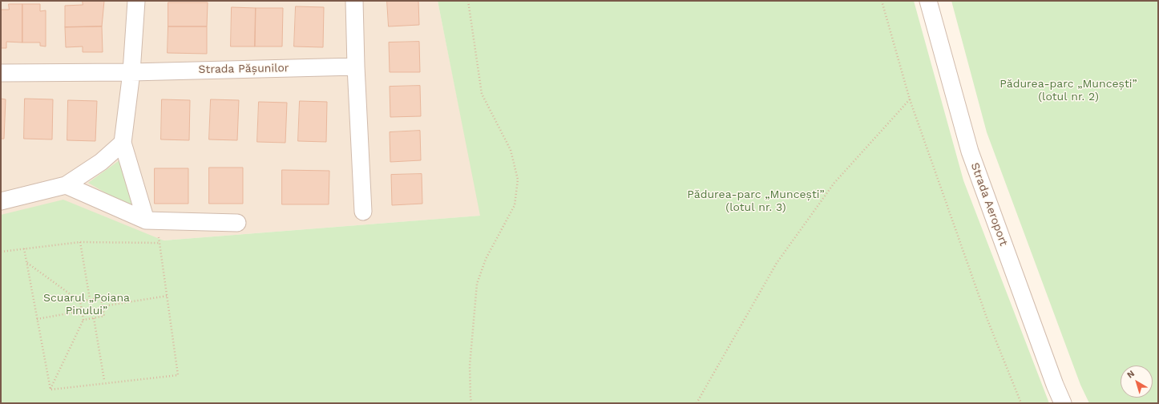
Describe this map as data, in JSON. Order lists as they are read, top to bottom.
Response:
{
  "streets": {
    "street": ["Strada Pășunilor", "Strada Aeroport"]
  },
  "parks": ["Pădurea-parc „Muncești” (lotul nr. 2)", "Pădurea-parc „Muncești” (lotul nr. 3)", "Scuarul „Poiana Pinului”"],
  "north": "top left"
}
